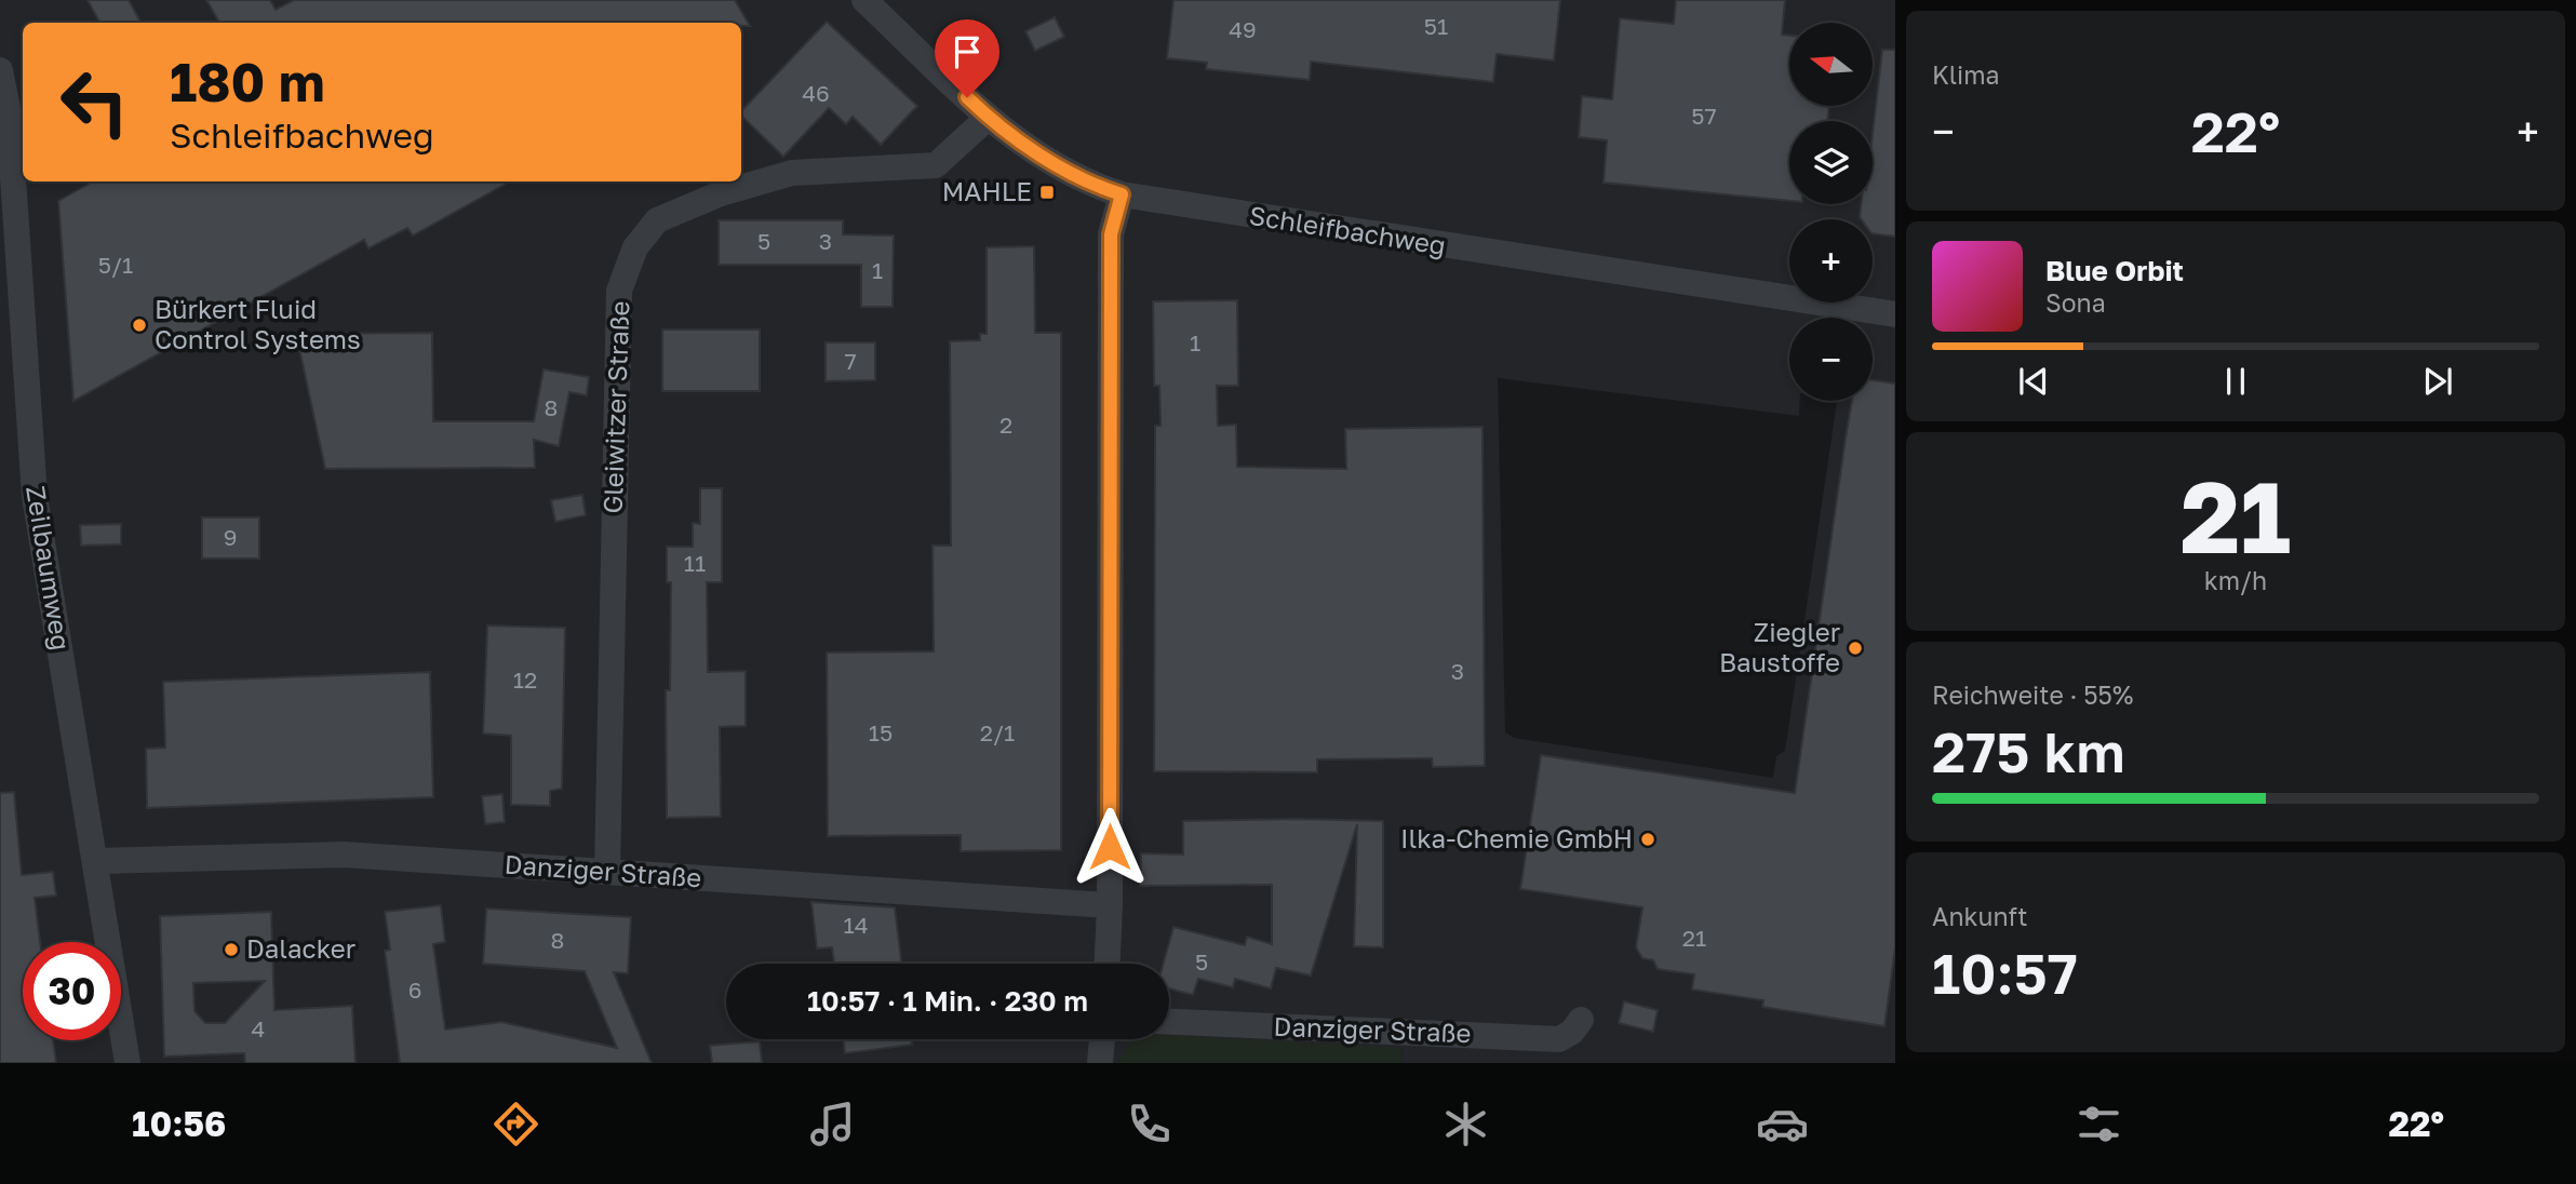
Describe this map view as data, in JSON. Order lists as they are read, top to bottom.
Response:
{
  "streets": {
    "street": [
      "Schleifbachweg",
      "Gleiwitzer Straße",
      "Zeilbaumweg",
      "Danziger Straße"
    ]
  },
  "crossings": [
    ["Schleifbachweg", "Gleiwitzer Straße"],
    ["Gleiwitzer Straße", "Danziger Straße"],
    ["Zeilbaumweg", "Danziger Straße"]
  ],
  "places": {
    "transit": ["MAHLE"],
    "other": [
      "Bürkert Fluid Control Systems",
      "Ziegler Baustoffe",
      "Ilka-Chemie GmbH",
      "Dalacker"
    ]
  },
  "house_numbers": [
    "51",
    "49",
    "46",
    "57",
    "5",
    "3",
    "5/1",
    "1",
    "1",
    "7",
    "8",
    "2",
    "9",
    "11",
    "3",
    "12",
    "15",
    "2/1",
    "14",
    "21",
    "8",
    "5",
    "6",
    "4"
  ],
  "north": "left",
  "page": {
    "tile": [
      "Klima",
      ["21", "km/h"],
      ["Reichweite · 55%", "275 km"],
      ["Ankunft", "10:57"]
    ],
    "map_buttons": ["+", "−"],
    "turn": ["180 m", "Schleifbachweg"],
    "heat": ["−", "22°", "+"],
    "song": ["Blue Orbit", "Sona"],
    "limit": "30",
    "trip": "10:57 · 1 Min. · 230 m",
    "tabs": ["10:56", "22°"]
  }
}
